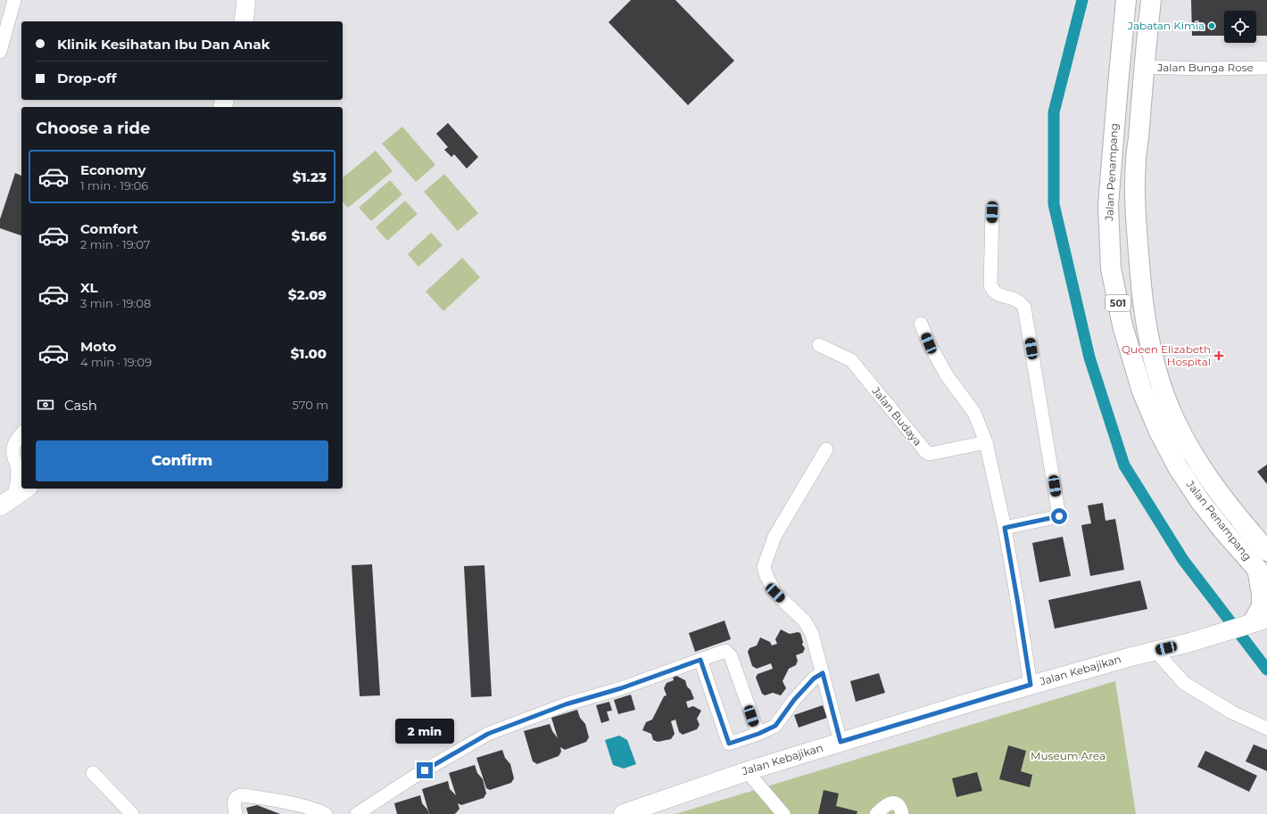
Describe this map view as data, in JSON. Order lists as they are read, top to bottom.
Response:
{
  "streets": {
    "main road": ["Jalan Penampang", "501"],
    "street": ["Jalan Bunga Rose", "Jalan Budaya", "Jalan Kebajikan"]
  },
  "crossings": [
    ["Jalan Bunga Rose", "Jalan Penampang"]
  ],
  "parks": ["Museum Area"],
  "places": {
    "other": ["Jabatan Kimia"],
    "health": ["Queen Elizabeth Hospital"]
  },
  "page": {
    "banner": ["Klinik Kesihatan Ibu Dan Anak", "Drop-off"],
    "heading": "Choose a ride",
    "list": [
      {
        "name": "Economy",
        "note": "1 min · 19:06",
        "value": "$1.23"
      },
      {
        "name": "Comfort",
        "note": "2 min · 19:07",
        "value": "$1.66"
      },
      {
        "name": "XL",
        "note": "3 min · 19:08",
        "value": "$2.09"
      },
      {
        "name": "Moto",
        "note": "4 min · 19:09",
        "value": "$1.00"
      }
    ],
    "pay": ["Cash", "570 m"],
    "buttons": "Confirm",
    "bubble": "2 min"
  }
}
